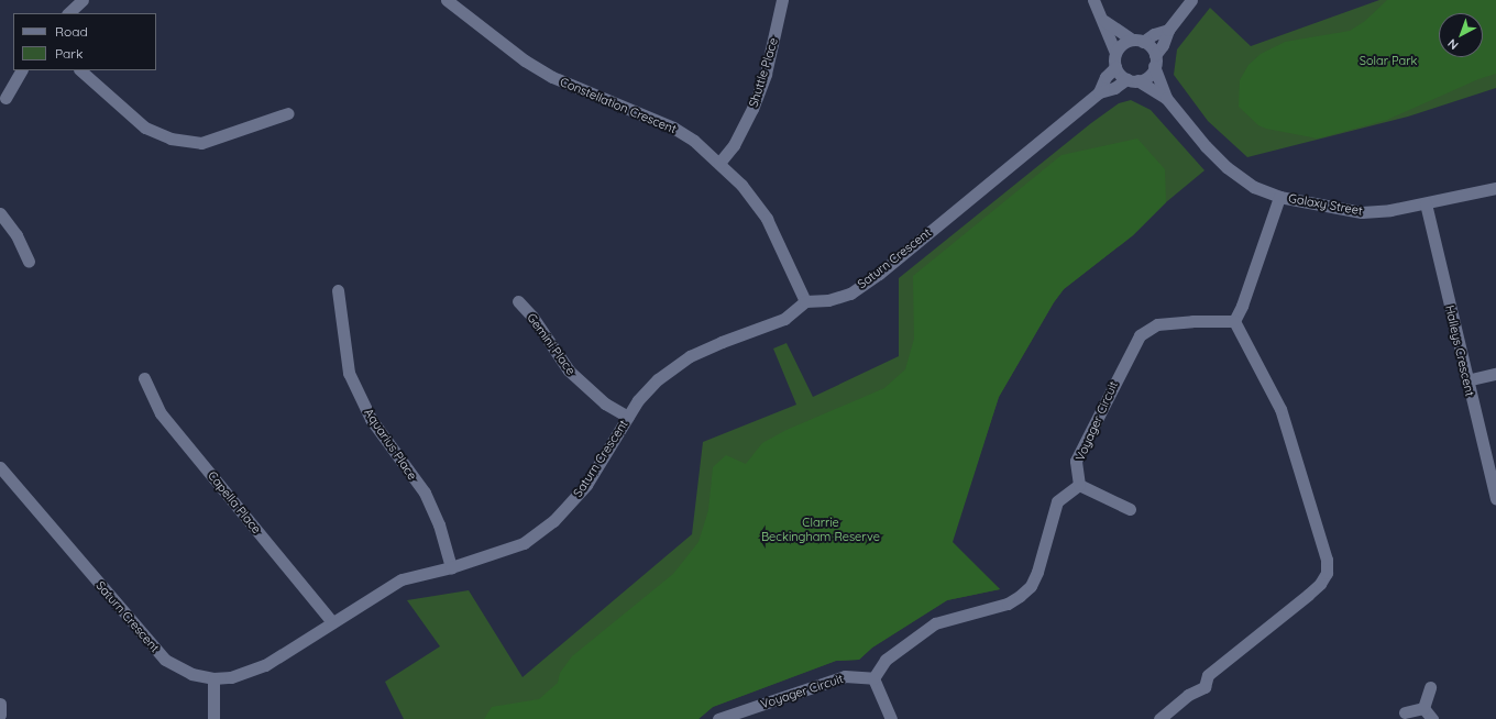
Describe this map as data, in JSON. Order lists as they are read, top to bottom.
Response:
{
  "streets": {
    "street": [
      "Shuttle Place",
      "Constellation Crescent",
      "Galaxy Street",
      "Saturn Crescent",
      "Gemini Place",
      "Halleys Crescent",
      "Voyager Circuit",
      "Aquarius Place",
      "Capella Place"
    ]
  },
  "crossings": [
    ["Shuttle Place", "Constellation Crescent"],
    ["Constellation Crescent", "Saturn Crescent"],
    ["Galaxy Street", "Saturn Crescent"],
    ["Galaxy Street", "Halleys Crescent"],
    ["Saturn Crescent", "Gemini Place"],
    ["Saturn Crescent", "Aquarius Place"],
    ["Saturn Crescent", "Capella Place"]
  ],
  "parks": ["Solar Park", "Clarrie Beckingham Reserve"],
  "legend": ["Road", "Park"],
  "north": "bottom left"
}
